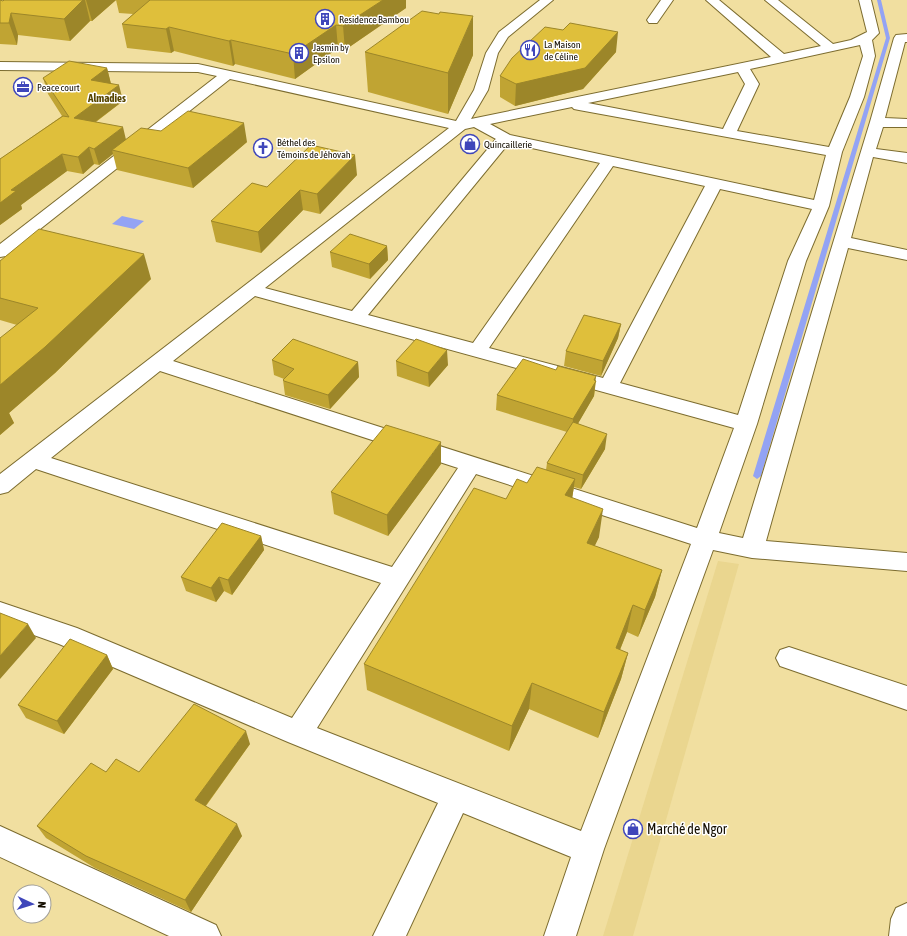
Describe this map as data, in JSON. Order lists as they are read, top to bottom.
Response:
{
  "districts": ["Almadies"],
  "places": {
    "building": ["Residence Bambou", "Jasmin by Epsilon"],
    "restaurant": ["La Maison de Céline"],
    "office": ["Peace court"],
    "shop": ["Quincaillerie", "Marché de Ngor"],
    "church": ["Béthel des Témoins de Jéhovah"]
  },
  "north": "right"
}
